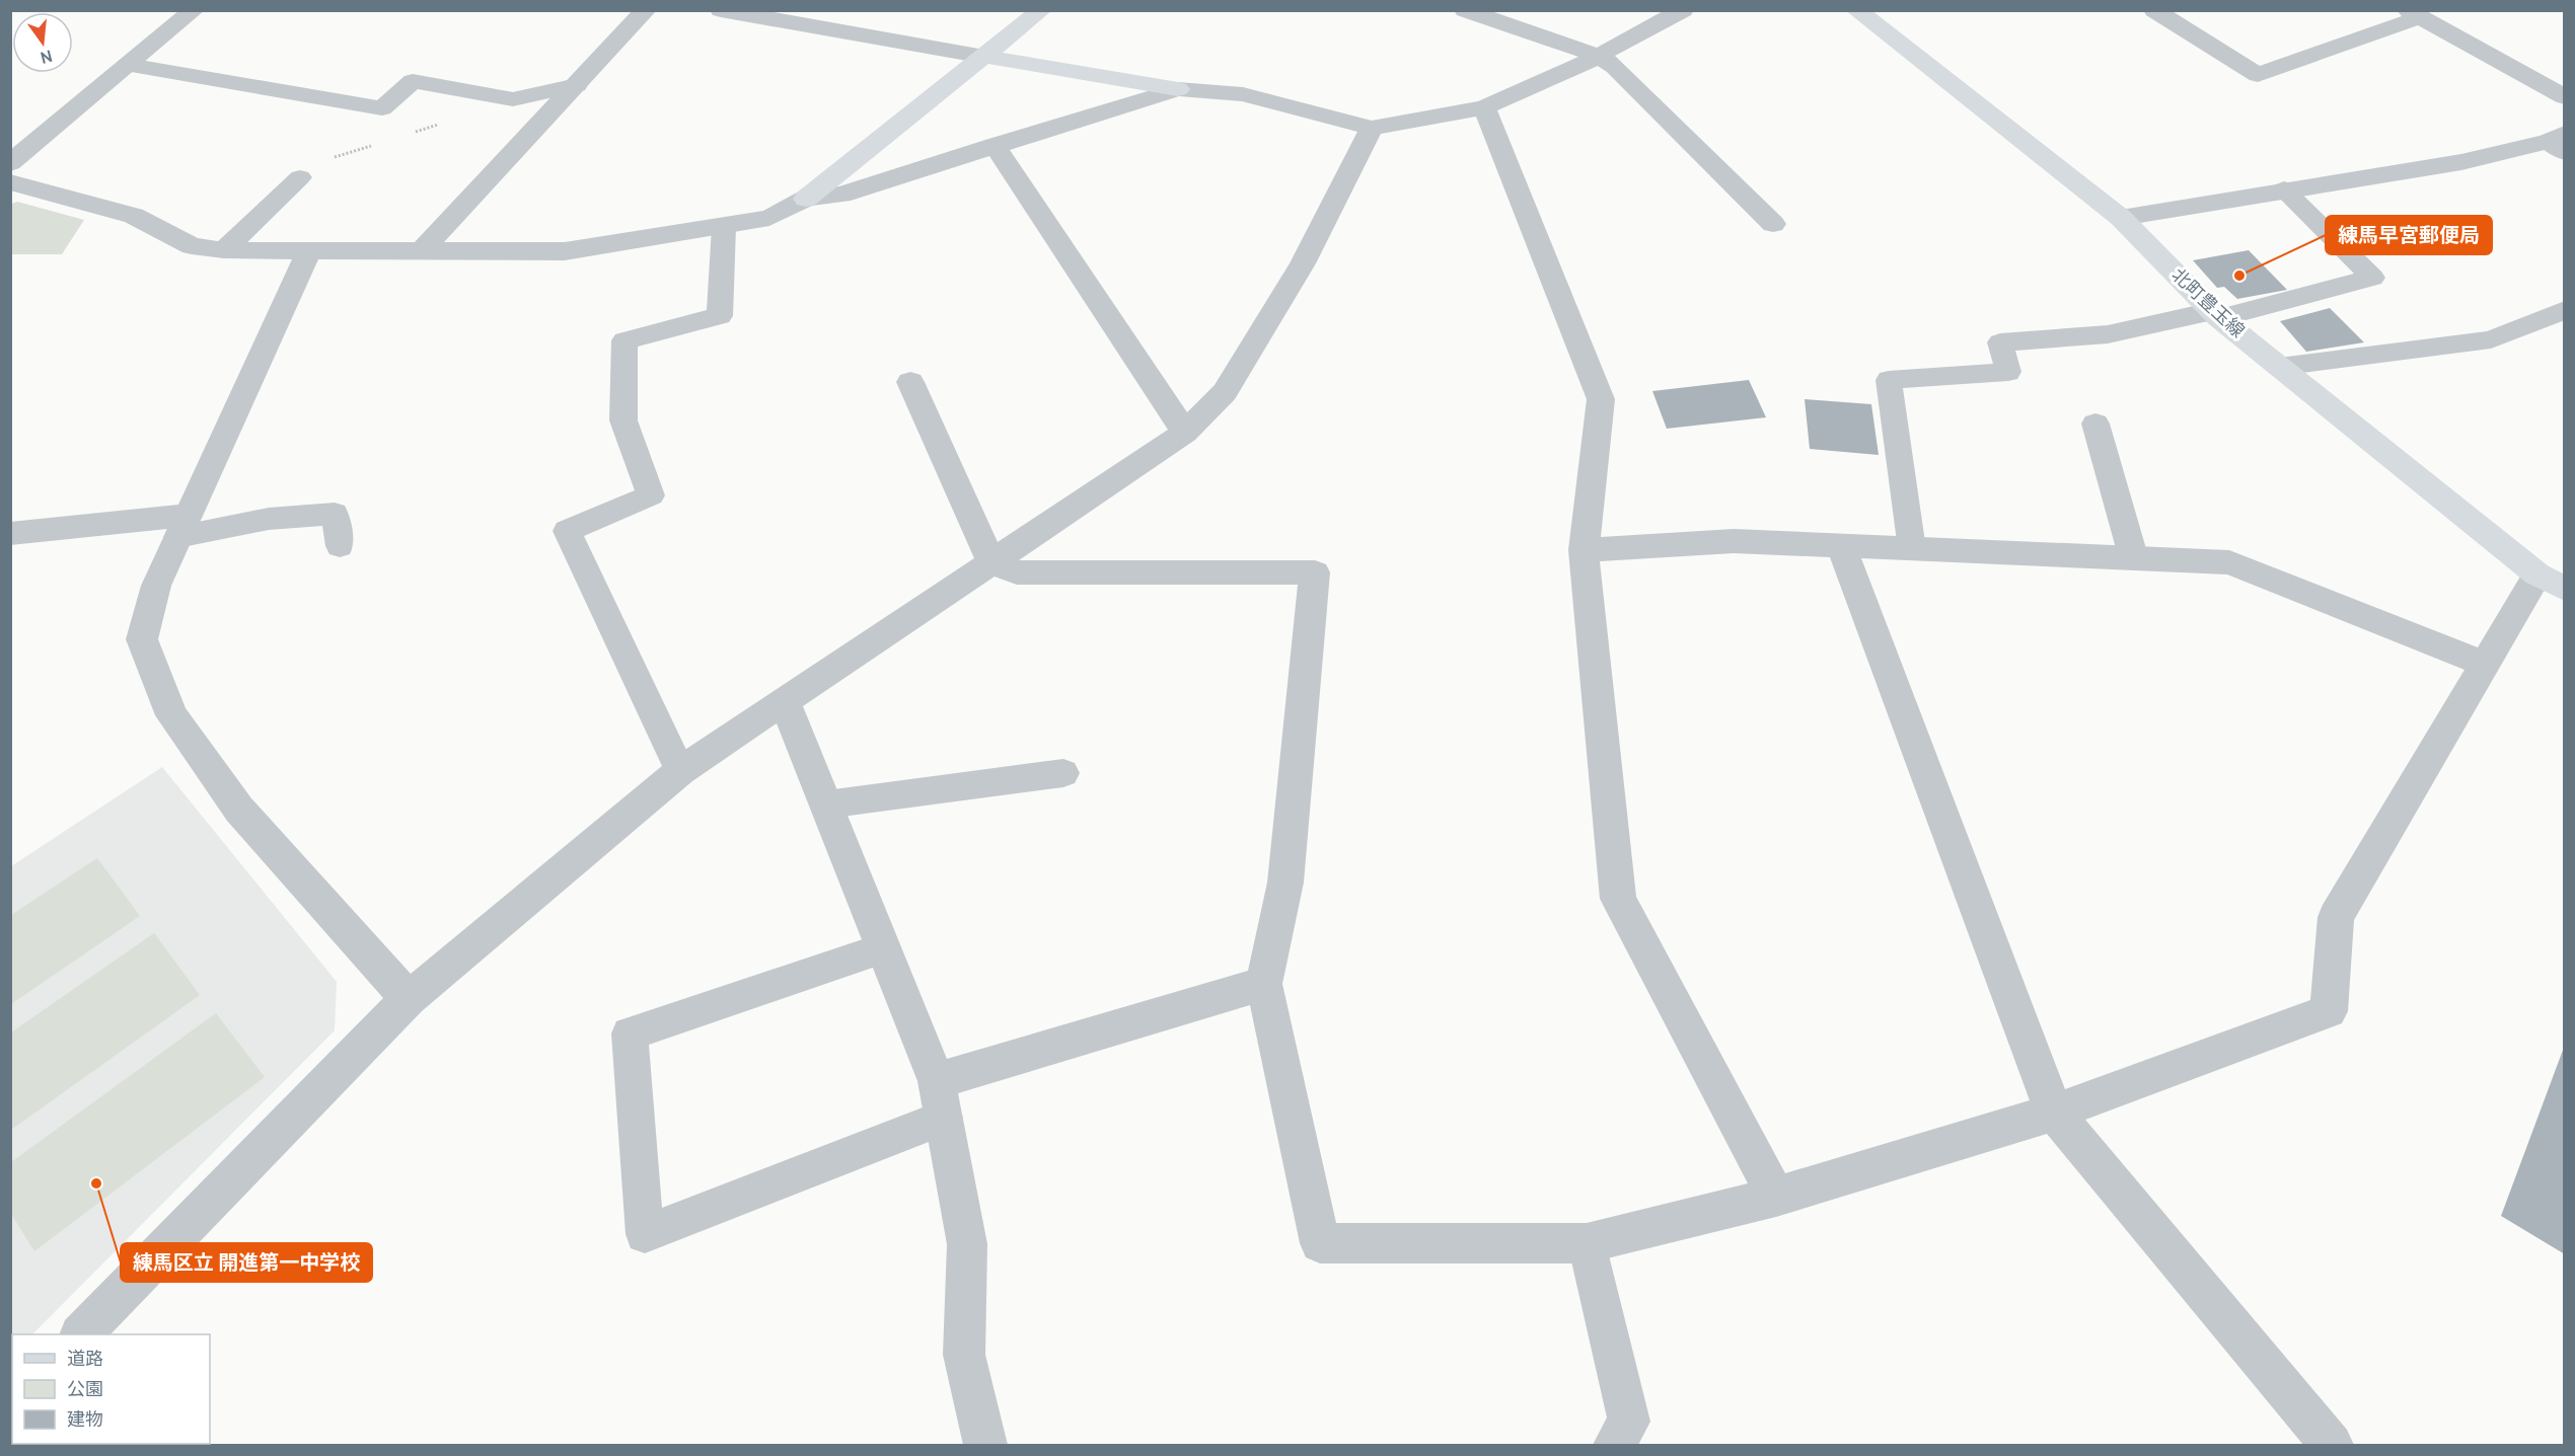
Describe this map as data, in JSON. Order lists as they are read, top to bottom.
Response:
{
  "streets": {
    "main road": ["北町豊玉線"]
  },
  "places": ["練馬早宮郵便局", "練馬区立 開進第一中学校"],
  "legend": ["道路", "公園", "建物"],
  "north": "bottom"
}
